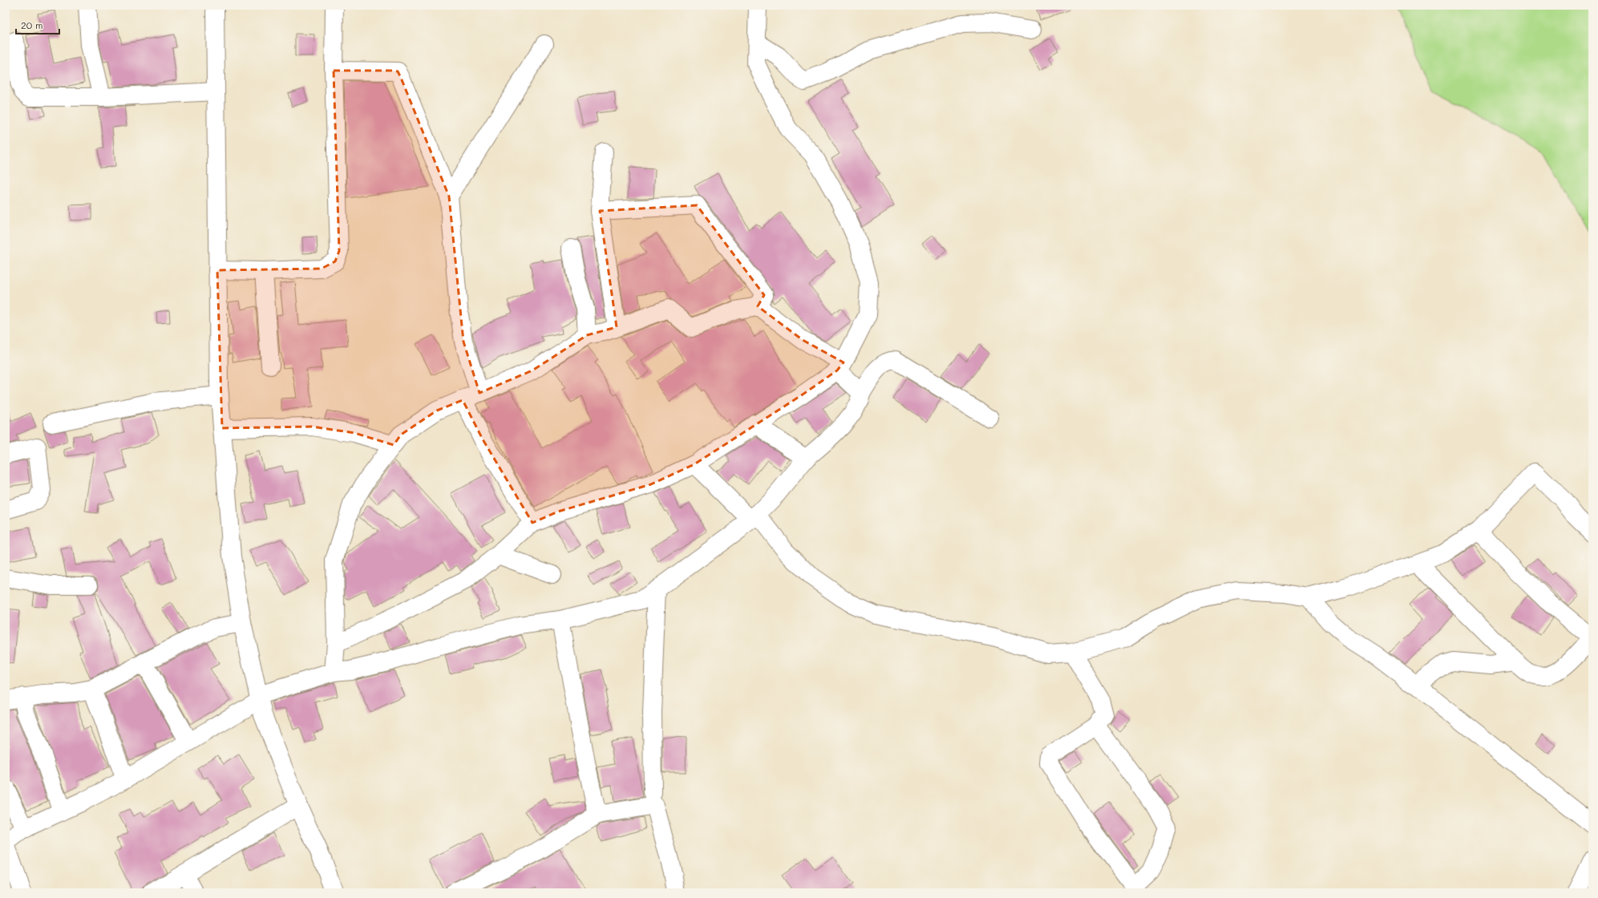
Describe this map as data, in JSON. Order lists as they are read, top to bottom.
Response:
{
  "scale_bar": "20 m"
}
